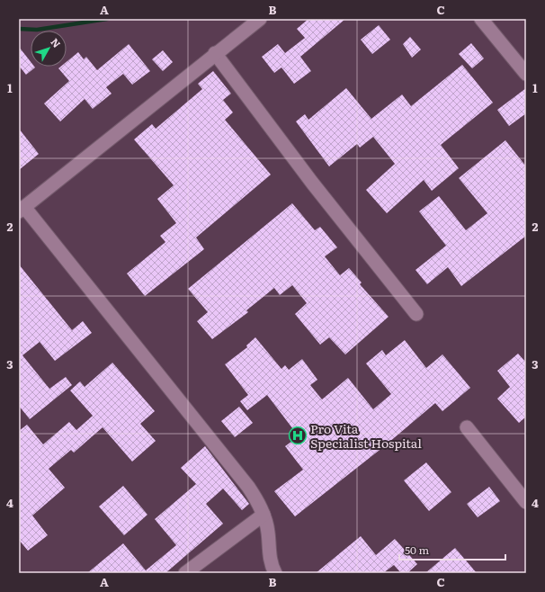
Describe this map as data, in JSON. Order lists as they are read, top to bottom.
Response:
{
  "places": {
    "hospital": ["Pro Vita Specialist Hospital"]
  },
  "scale_bar": "50 m",
  "north": "top right",
  "grid": {
    "columns": ["A", "B", "C"],
    "rows": [
      "1",
      "2",
      "3",
      "4"
    ]
  }
}
